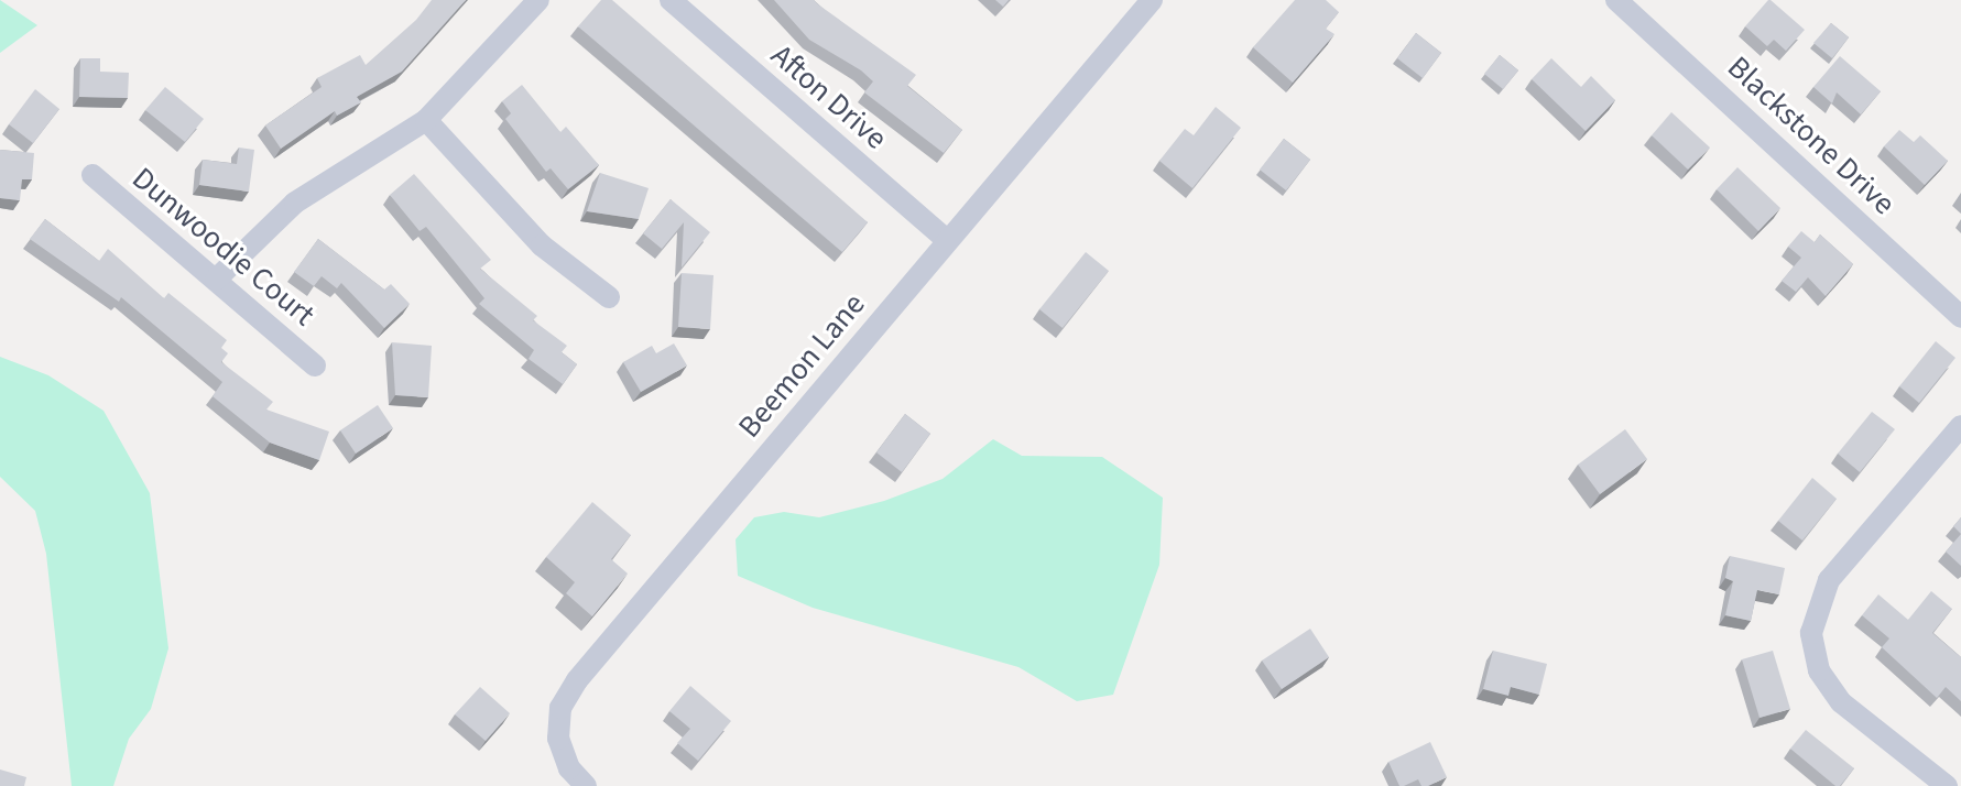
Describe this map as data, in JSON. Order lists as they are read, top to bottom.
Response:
{
  "streets": {
    "street": [
      "Afton Drive",
      "Blackstone Drive",
      "Dunwoodie Court",
      "Beemon Lane"
    ]
  },
  "crossings": [
    ["Afton Drive", "Beemon Lane"]
  ]
}
